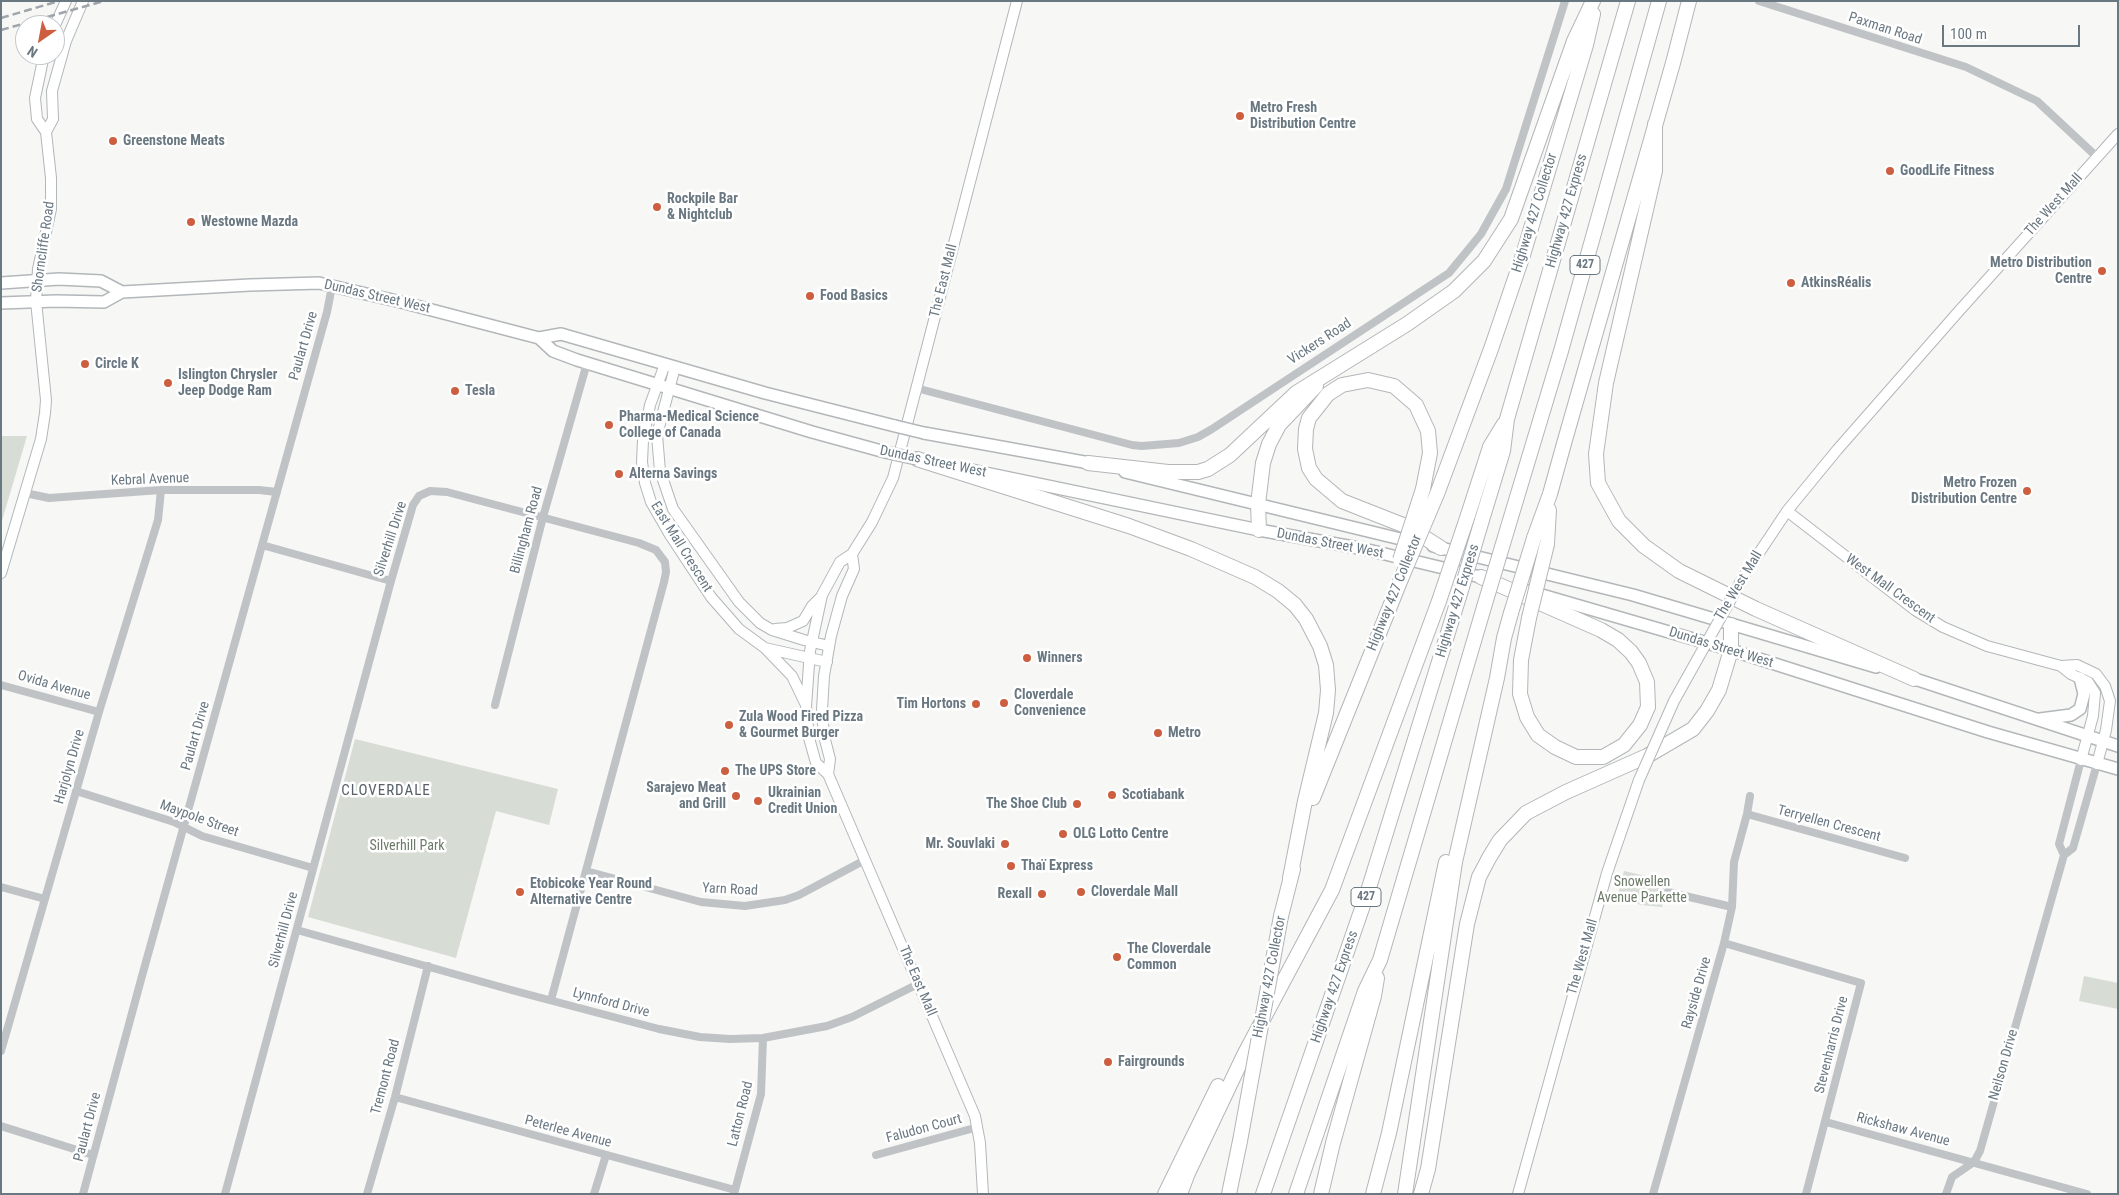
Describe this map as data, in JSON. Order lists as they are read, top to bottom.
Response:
{
  "streets": {
    "highway": ["Highway 427 Express", "Highway 427 Collector", "427"],
    "main road": [
      "The West Mall",
      "Shorncliffe Road",
      "The East Mall",
      "Dundas Street West",
      "East Mall Crescent",
      "West Mall Crescent",
      "Neilson Drive"
    ],
    "street": [
      "Paxman Road",
      "Vickers Road",
      "Paulart Drive",
      "Kebral Avenue",
      "Billingham Road",
      "Silverhill Drive",
      "Ovida Avenue",
      "Harjolyn Drive",
      "Maypole Street",
      "Terryellen Crescent",
      "Yarn Road",
      "Rayside Drive",
      "Lynnford Drive",
      "Stevenharris Drive",
      "Tremont Road",
      "Latton Road",
      "Faludon Court",
      "Rickshaw Avenue",
      "Peterlee Avenue"
    ]
  },
  "crossings": [
    ["Paxman Road", "The West Mall"],
    ["The West Mall", "West Mall Crescent"],
    ["Shorncliffe Road", "Dundas Street West"],
    ["Shorncliffe Road", "Kebral Avenue"],
    ["The East Mall", "Vickers Road"],
    ["The East Mall", "East Mall Crescent"],
    ["The East Mall", "Yarn Road"],
    ["The East Mall", "Lynnford Drive"],
    ["The East Mall", "Faludon Court"],
    ["Dundas Street West", "Paulart Drive"],
    ["Dundas Street West", "Billingham Road"],
    ["Dundas Street West", "East Mall Crescent"],
    ["Dundas Street West", "West Mall Crescent"],
    ["Dundas Street West", "Neilson Drive"],
    ["Paulart Drive", "Kebral Avenue"],
    ["Paulart Drive", "Maypole Street"],
    ["Kebral Avenue", "Harjolyn Drive"],
    ["Billingham Road", "Silverhill Drive"],
    ["Silverhill Drive", "Maypole Street"],
    ["Silverhill Drive", "Yarn Road"],
    ["Silverhill Drive", "Lynnford Drive"],
    ["West Mall Crescent", "Neilson Drive"],
    ["Ovida Avenue", "Harjolyn Drive"],
    ["Harjolyn Drive", "Maypole Street"],
    ["Terryellen Crescent", "Rayside Drive"],
    ["Rayside Drive", "Stevenharris Drive"],
    ["Lynnford Drive", "Tremont Road"],
    ["Lynnford Drive", "Latton Road"],
    ["Stevenharris Drive", "Rickshaw Avenue"],
    ["Neilson Drive", "Rickshaw Avenue"],
    ["Tremont Road", "Peterlee Avenue"],
    ["Latton Road", "Peterlee Avenue"]
  ],
  "districts": ["CLOVERDALE"],
  "parks": ["Silverhill Park", "Snowellen Avenue Parkette"],
  "places": [
    "Metro Fresh Distribution Centre",
    "Greenstone Meats",
    "GoodLife Fitness",
    "Rockpile Bar & Nightclub",
    "Westowne Mazda",
    "Metro Distribution Centre",
    "AtkinsRéalis",
    "Food Basics",
    "Circle K",
    "Islington Chrysler Jeep Dodge Ram",
    "Tesla",
    "Pharma-Medical Science College of Canada",
    "Alterna Savings",
    "Metro Frozen Distribution Centre",
    "Winners",
    "Cloverdale Convenience",
    "Tim Hortons",
    "Zula Wood Fired Pizza & Gourmet Burger",
    "Metro",
    "The UPS Store",
    "Scotiabank",
    "Sarajevo Meat and Grill",
    "Ukrainian Credit Union",
    "The Shoe Club",
    "OLG Lotto Centre",
    "Mr. Souvlaki",
    "Thaï Express",
    "Etobicoke Year Round Alternative Centre",
    "Cloverdale Mall",
    "Rexall",
    "The Cloverdale Common",
    "Fairgrounds"
  ],
  "scale_bar": "100 m",
  "north": "bottom left"
}
